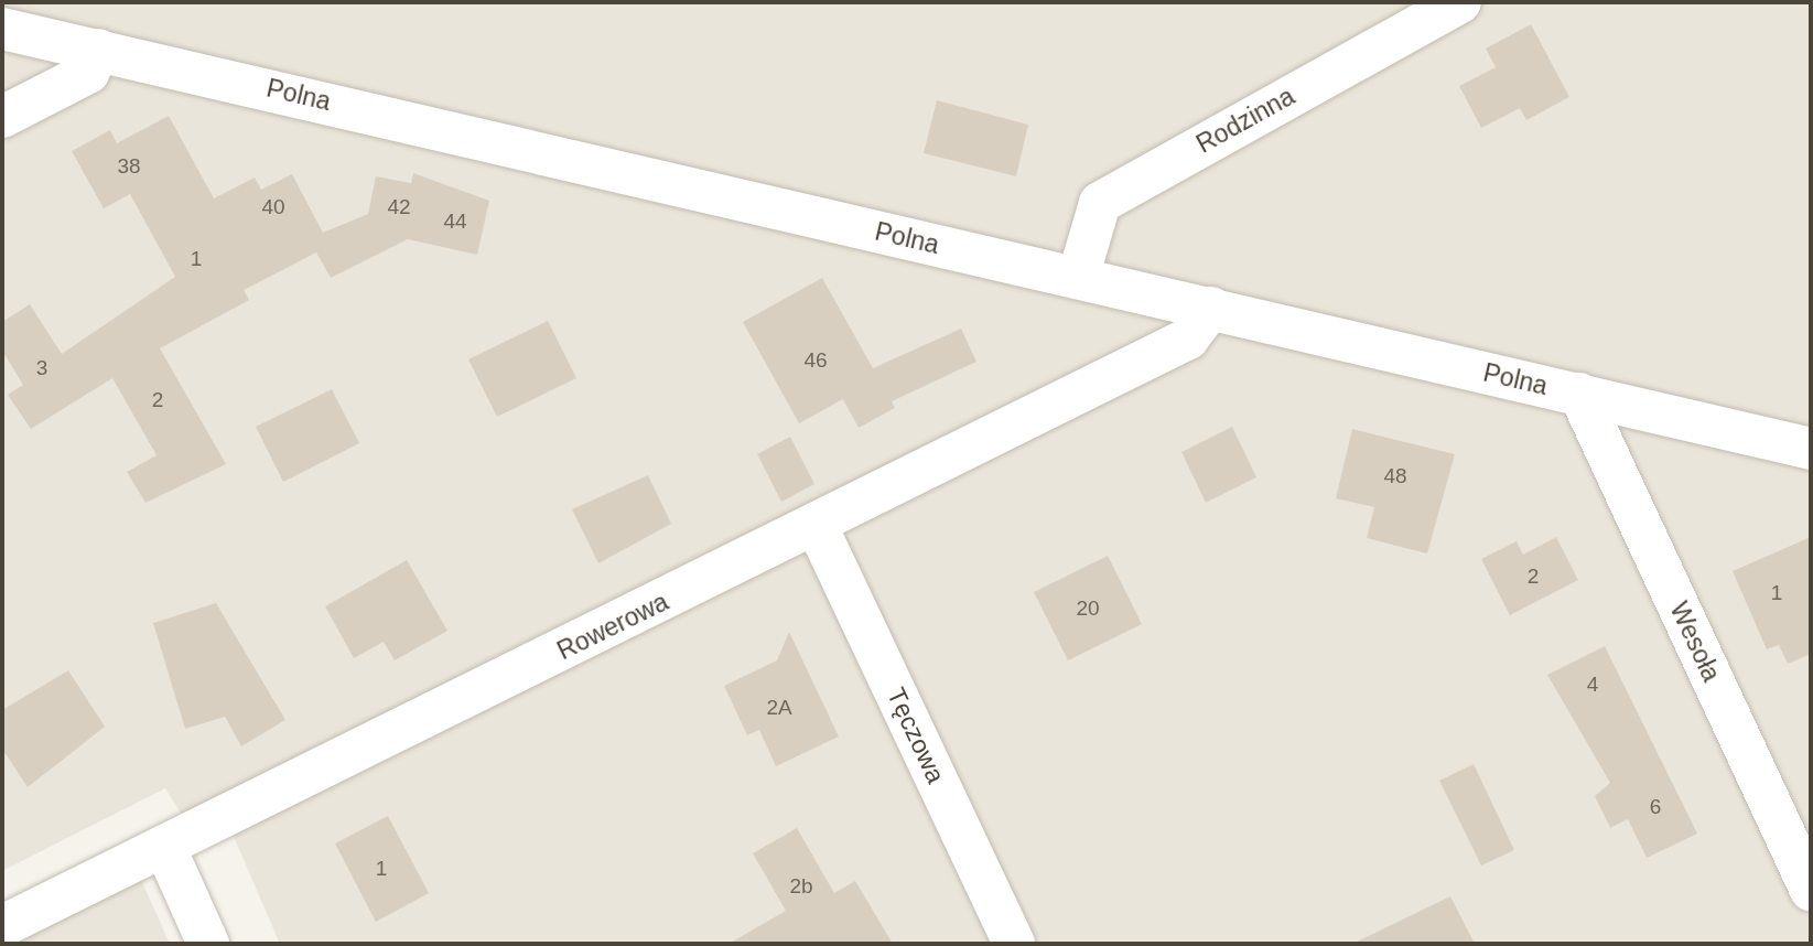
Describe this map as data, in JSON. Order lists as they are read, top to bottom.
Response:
{
  "streets": {
    "street": [
      "Polna",
      "Rodzinna",
      "Rowerowa",
      "Wesoła",
      "Tęczowa"
    ]
  },
  "crossings": [
    ["Polna", "Rodzinna"],
    ["Polna", "Rowerowa"],
    ["Polna", "Wesoła"],
    ["Rowerowa", "Tęczowa"]
  ],
  "house_numbers": [
    "38",
    "40",
    "42",
    "44",
    "1",
    "46",
    "3",
    "2",
    "48",
    "2",
    "1",
    "20",
    "4",
    "2A",
    "6",
    "1",
    "2b"
  ]
}
